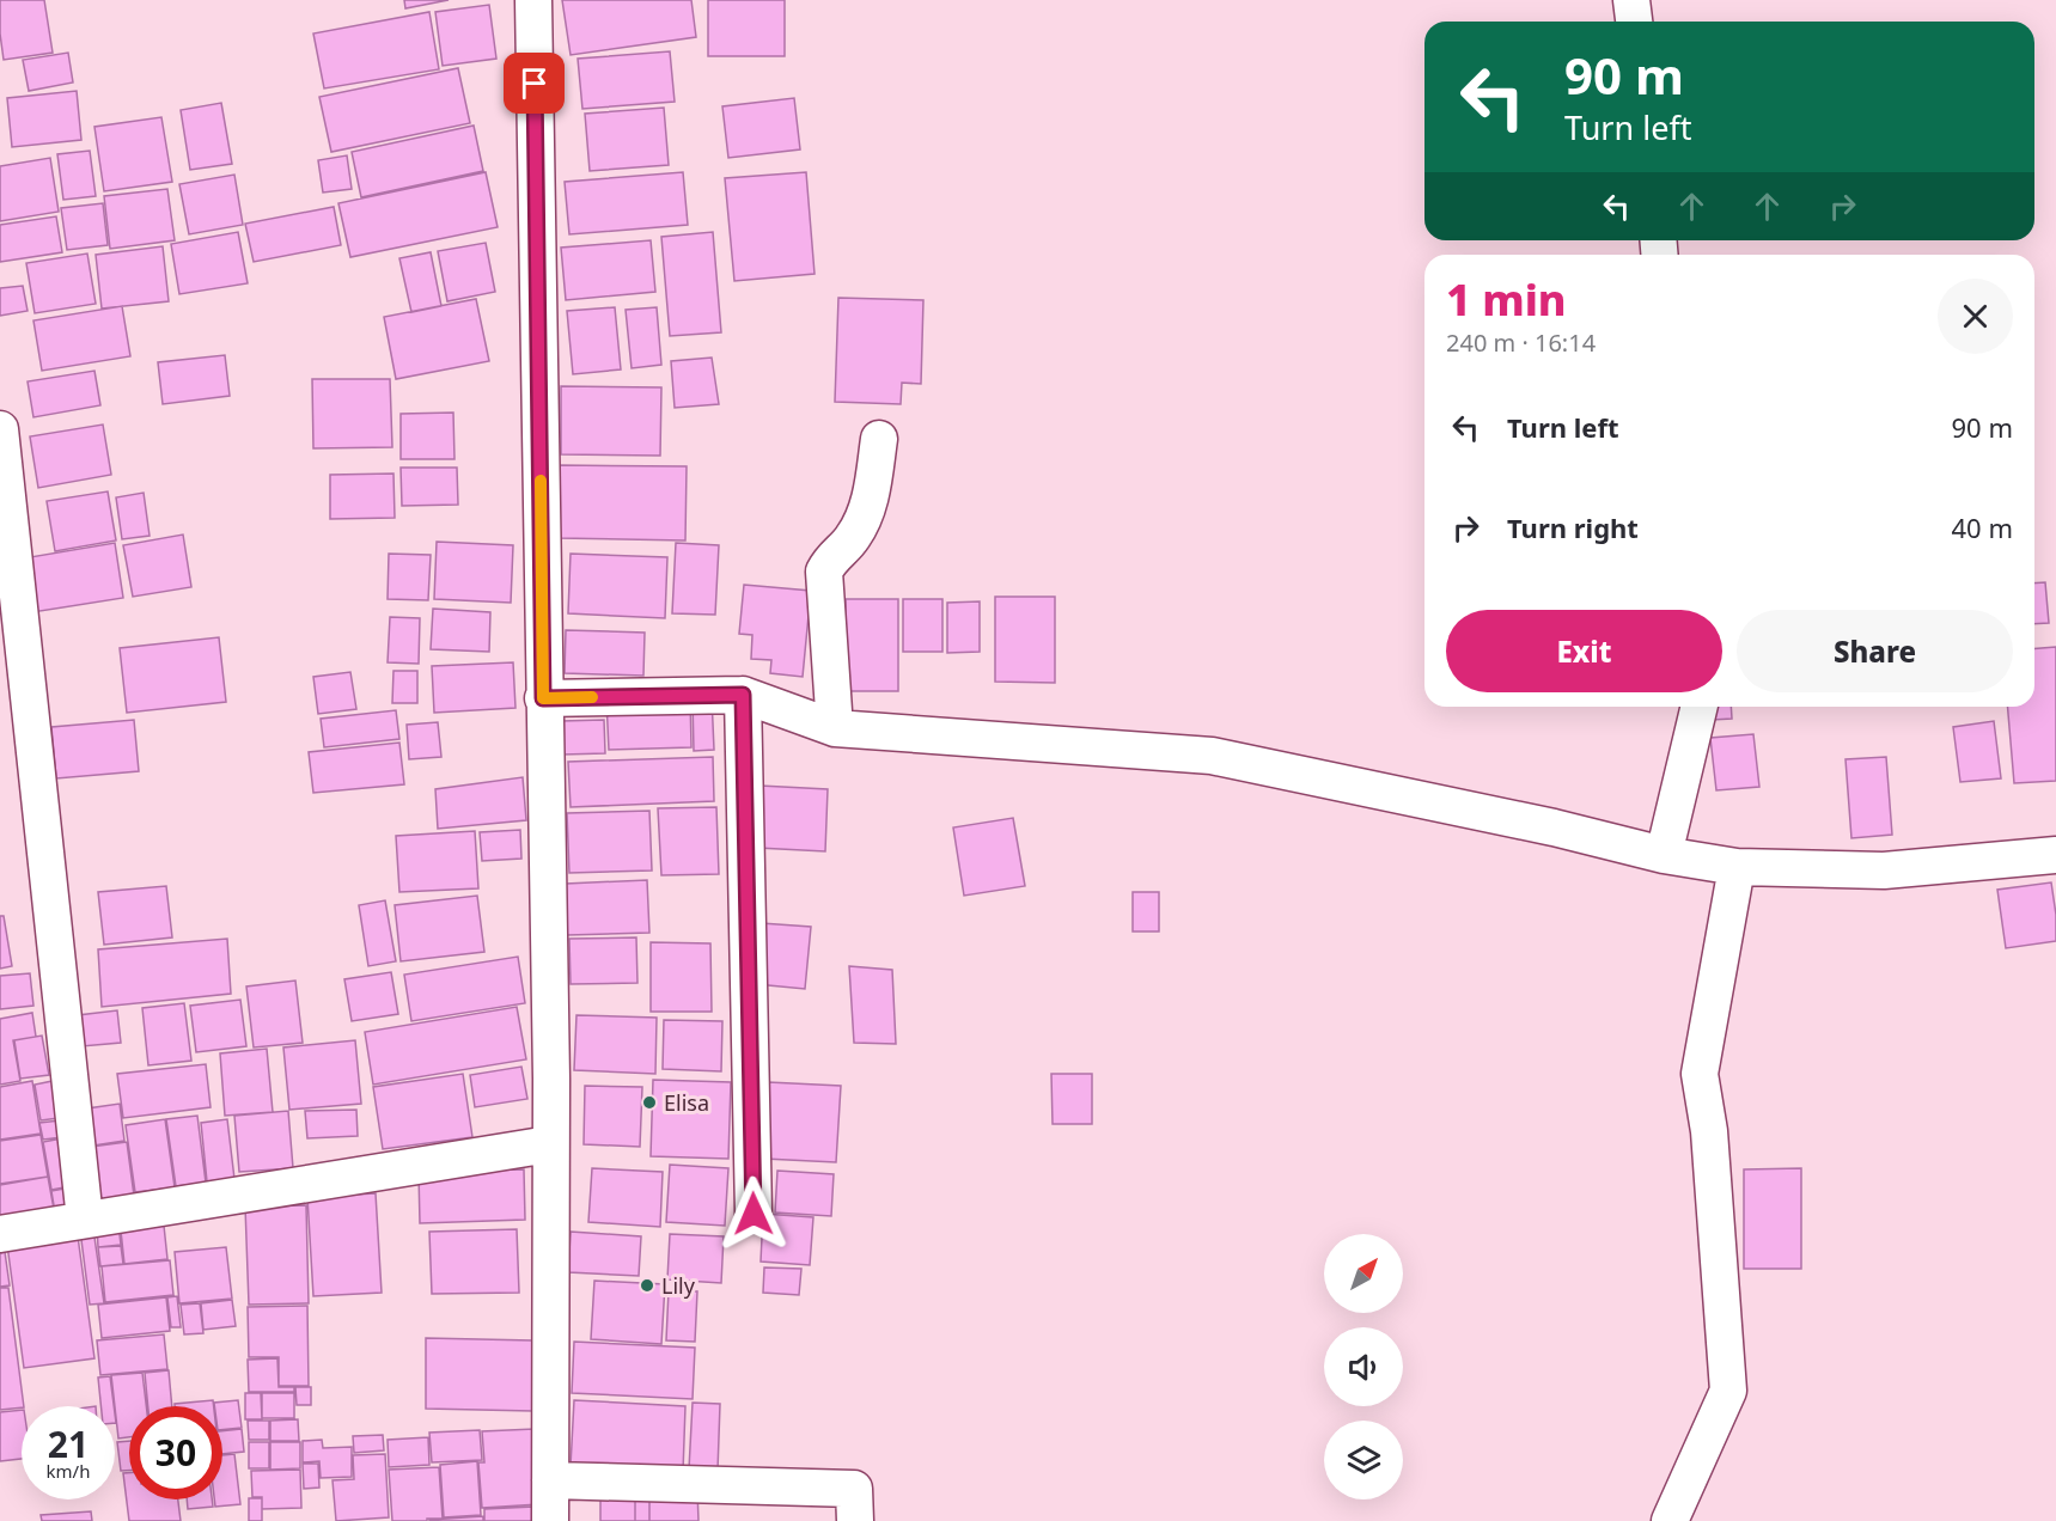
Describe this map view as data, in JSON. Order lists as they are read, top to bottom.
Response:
{
  "places": ["Elisa", "Lily"],
  "north": "top right",
  "page": {
    "turn": ["90 m", "Turn left"],
    "heading": ["1 min", "240 m · 16:14"],
    "list": [
      {
        "name": "Turn left",
        "value": "90 m"
      },
      {
        "name": "Turn right",
        "value": "40 m"
      }
    ],
    "buttons": ["Exit", "Share"],
    "speed": "21 km/h",
    "limit": "30"
  }
}
